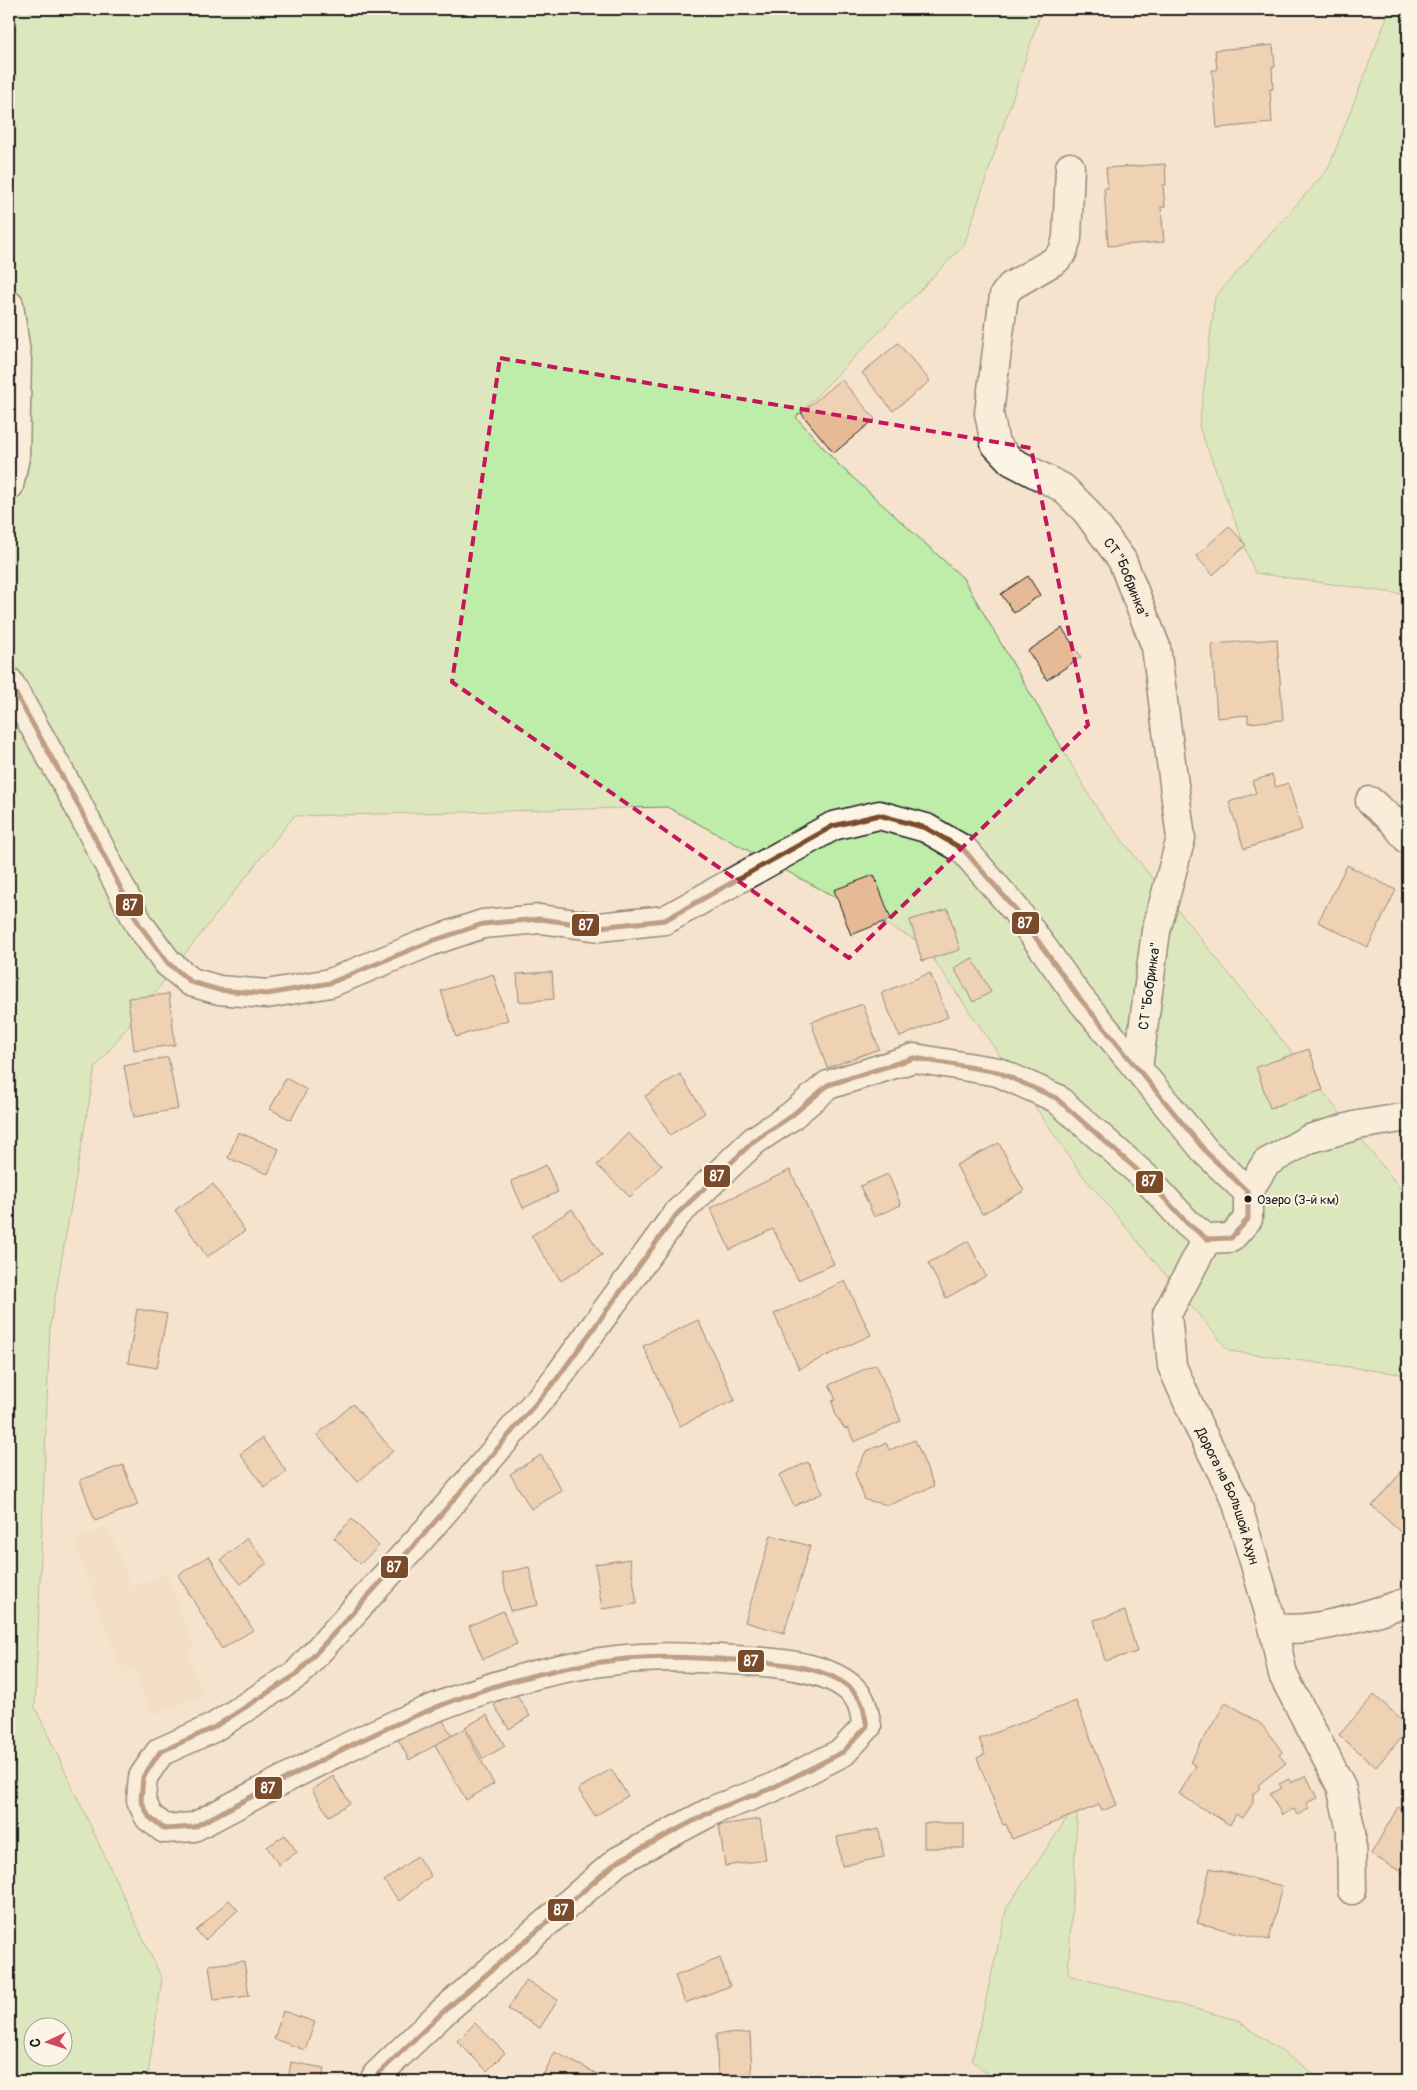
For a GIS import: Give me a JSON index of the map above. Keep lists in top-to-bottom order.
{
  "streets": {
    "street": ["СТ \"Бобринка\"", "Дорога на Большой Ахун"]
  },
  "places": ["Озеро (3-й км)"],
  "lines": ["transit line 87"],
  "north": "left"
}
